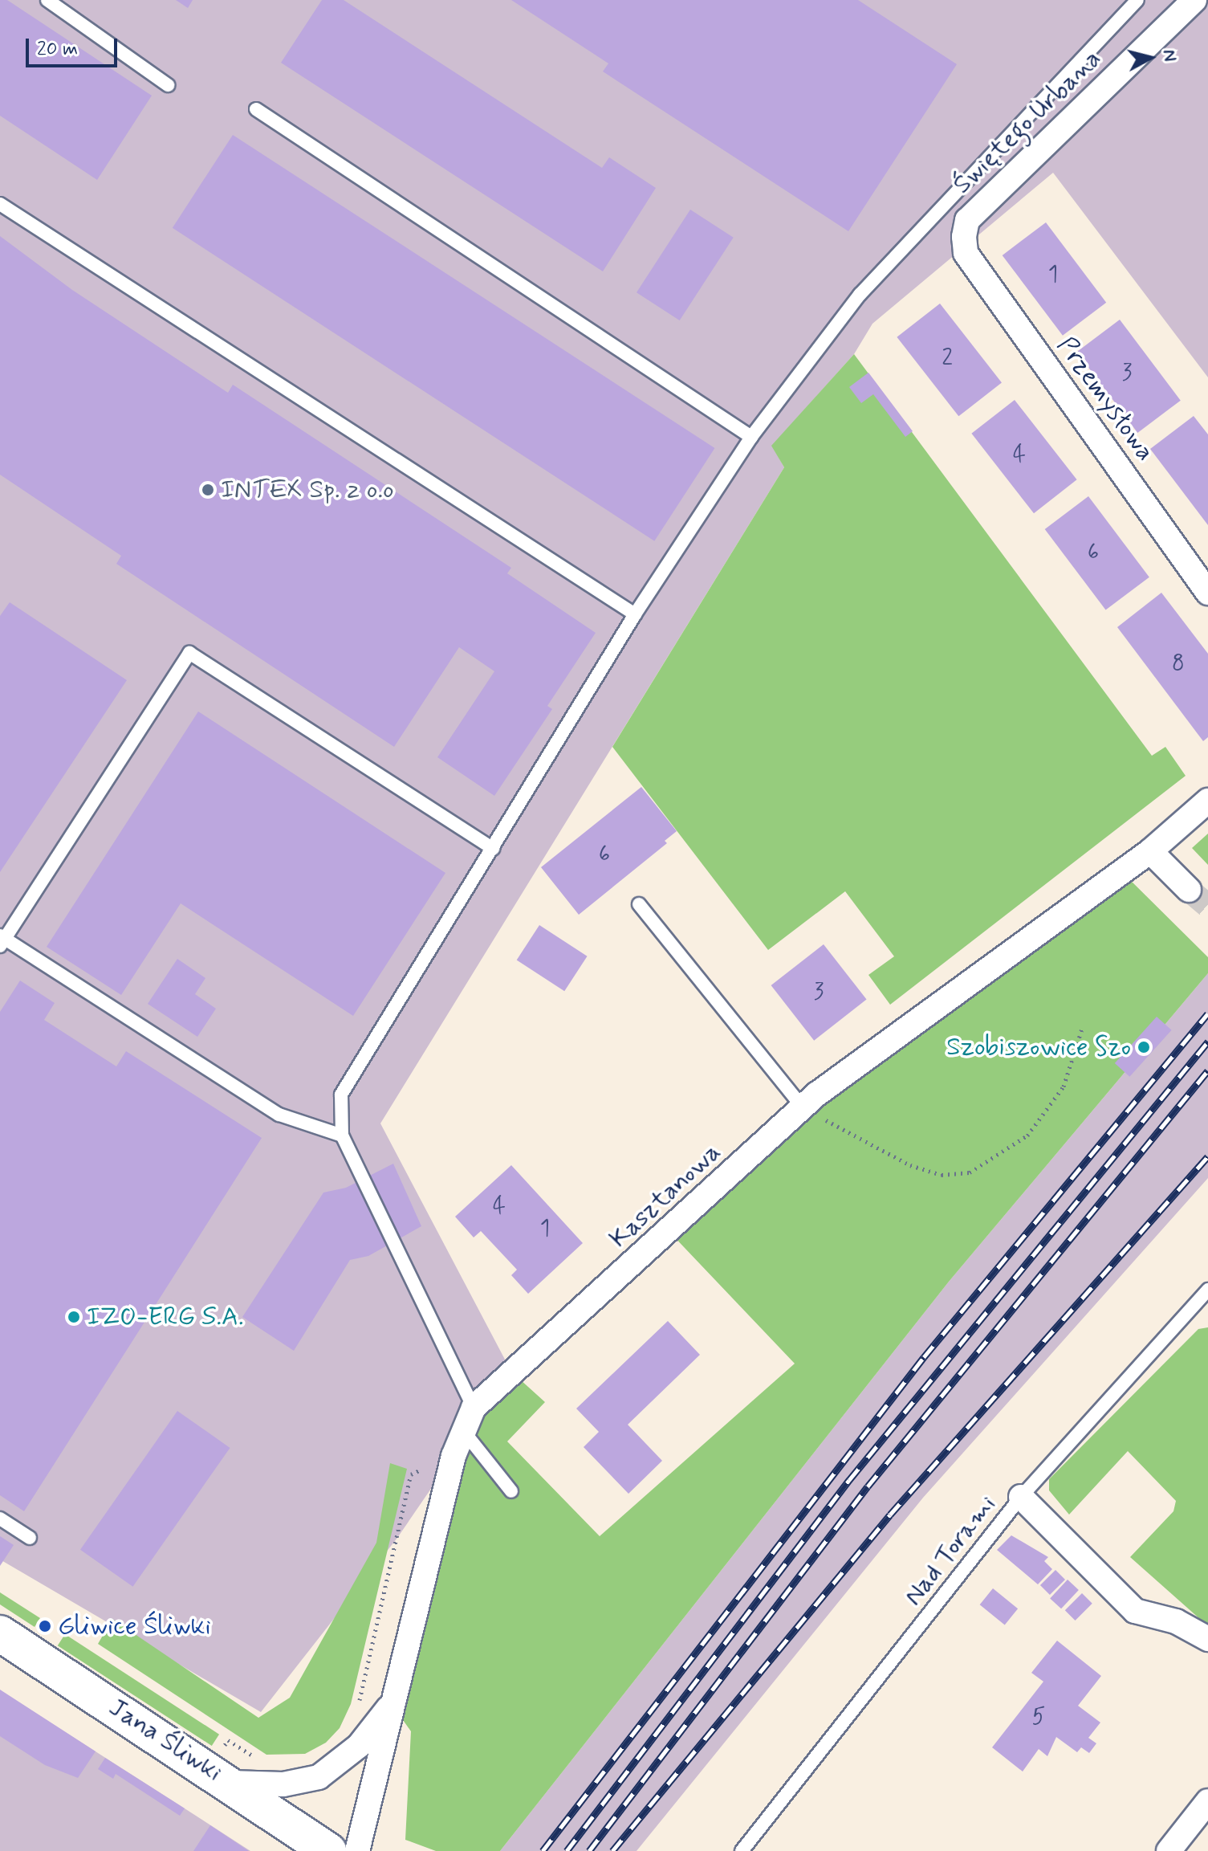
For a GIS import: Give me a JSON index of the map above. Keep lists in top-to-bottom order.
{
  "streets": {
    "street": [
      "Świętego Urbana",
      "Przemysłowa",
      "Kasztanowa",
      "Jana Śliwki"
    ],
    "lane": ["Nad Torami"]
  },
  "crossings": [
    ["Świętego Urbana", "Przemysłowa"],
    ["Kasztanowa", "Jana Śliwki"]
  ],
  "places": [
    "INTEX Sp. z o.o",
    "Szobiszowice Szo",
    "IZO-ERG S.A.",
    "Gliwice Śliwki"
  ],
  "house_numbers": [
    "1",
    "2",
    "3",
    "4",
    "6",
    "8",
    "6",
    "3",
    "4",
    "1",
    "5"
  ],
  "scale_bar": "20 m",
  "north": "right"
}
